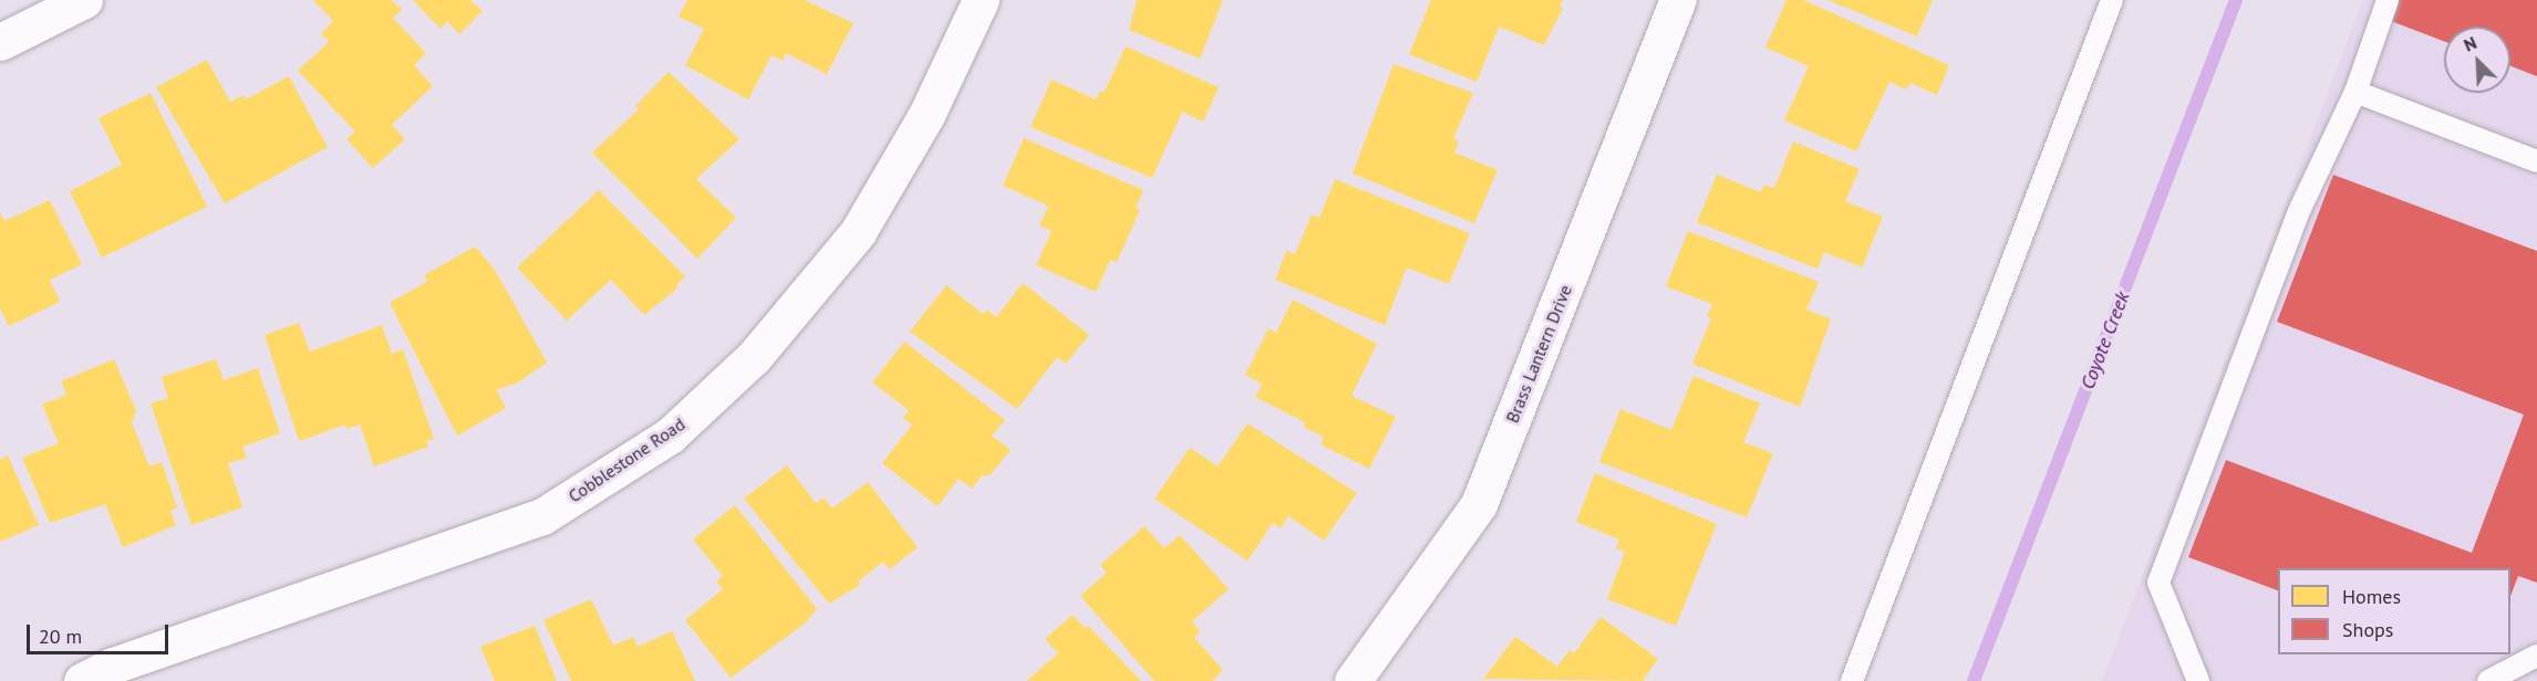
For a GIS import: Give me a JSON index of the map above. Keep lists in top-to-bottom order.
{
  "streets": {
    "street": ["Brass Lantern Drive", "Cobblestone Road"]
  },
  "water": ["Coyote Creek"],
  "legend": ["Homes", "Shops"],
  "scale_bar": "20 m",
  "north": "top left"
}
